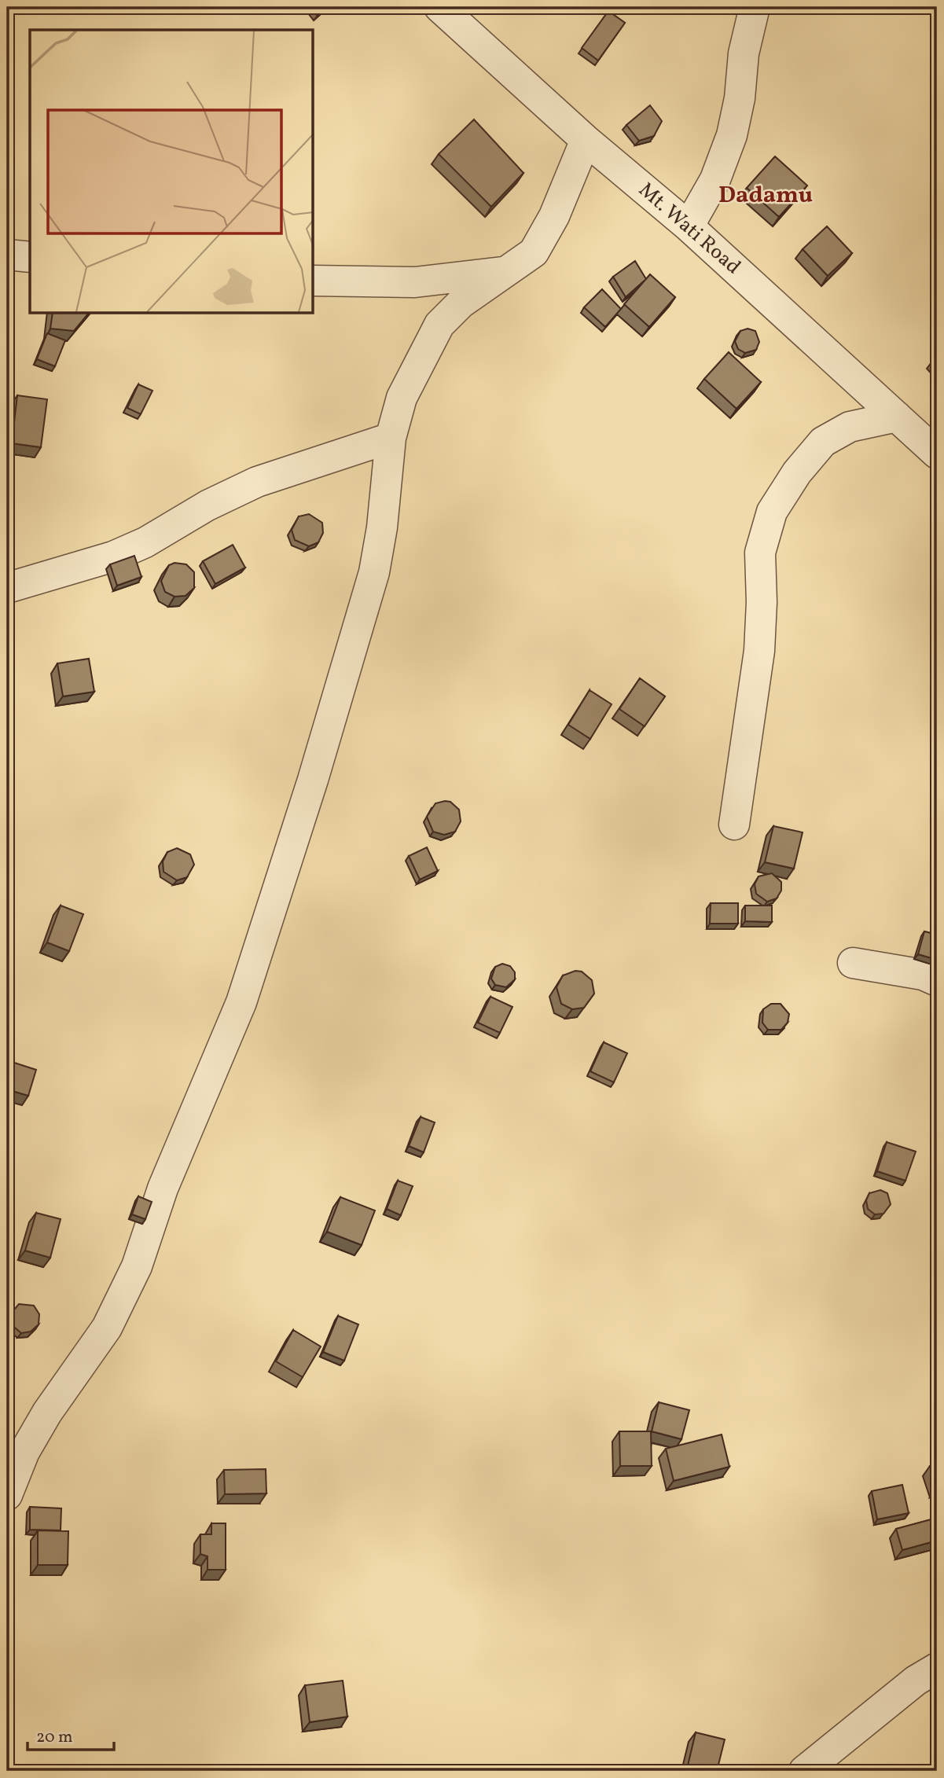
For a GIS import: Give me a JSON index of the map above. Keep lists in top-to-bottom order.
{
  "streets": {
    "street": ["Mt. Wati Road"]
  },
  "districts": ["Dadamu"],
  "scale_bar": "20 m"
}
